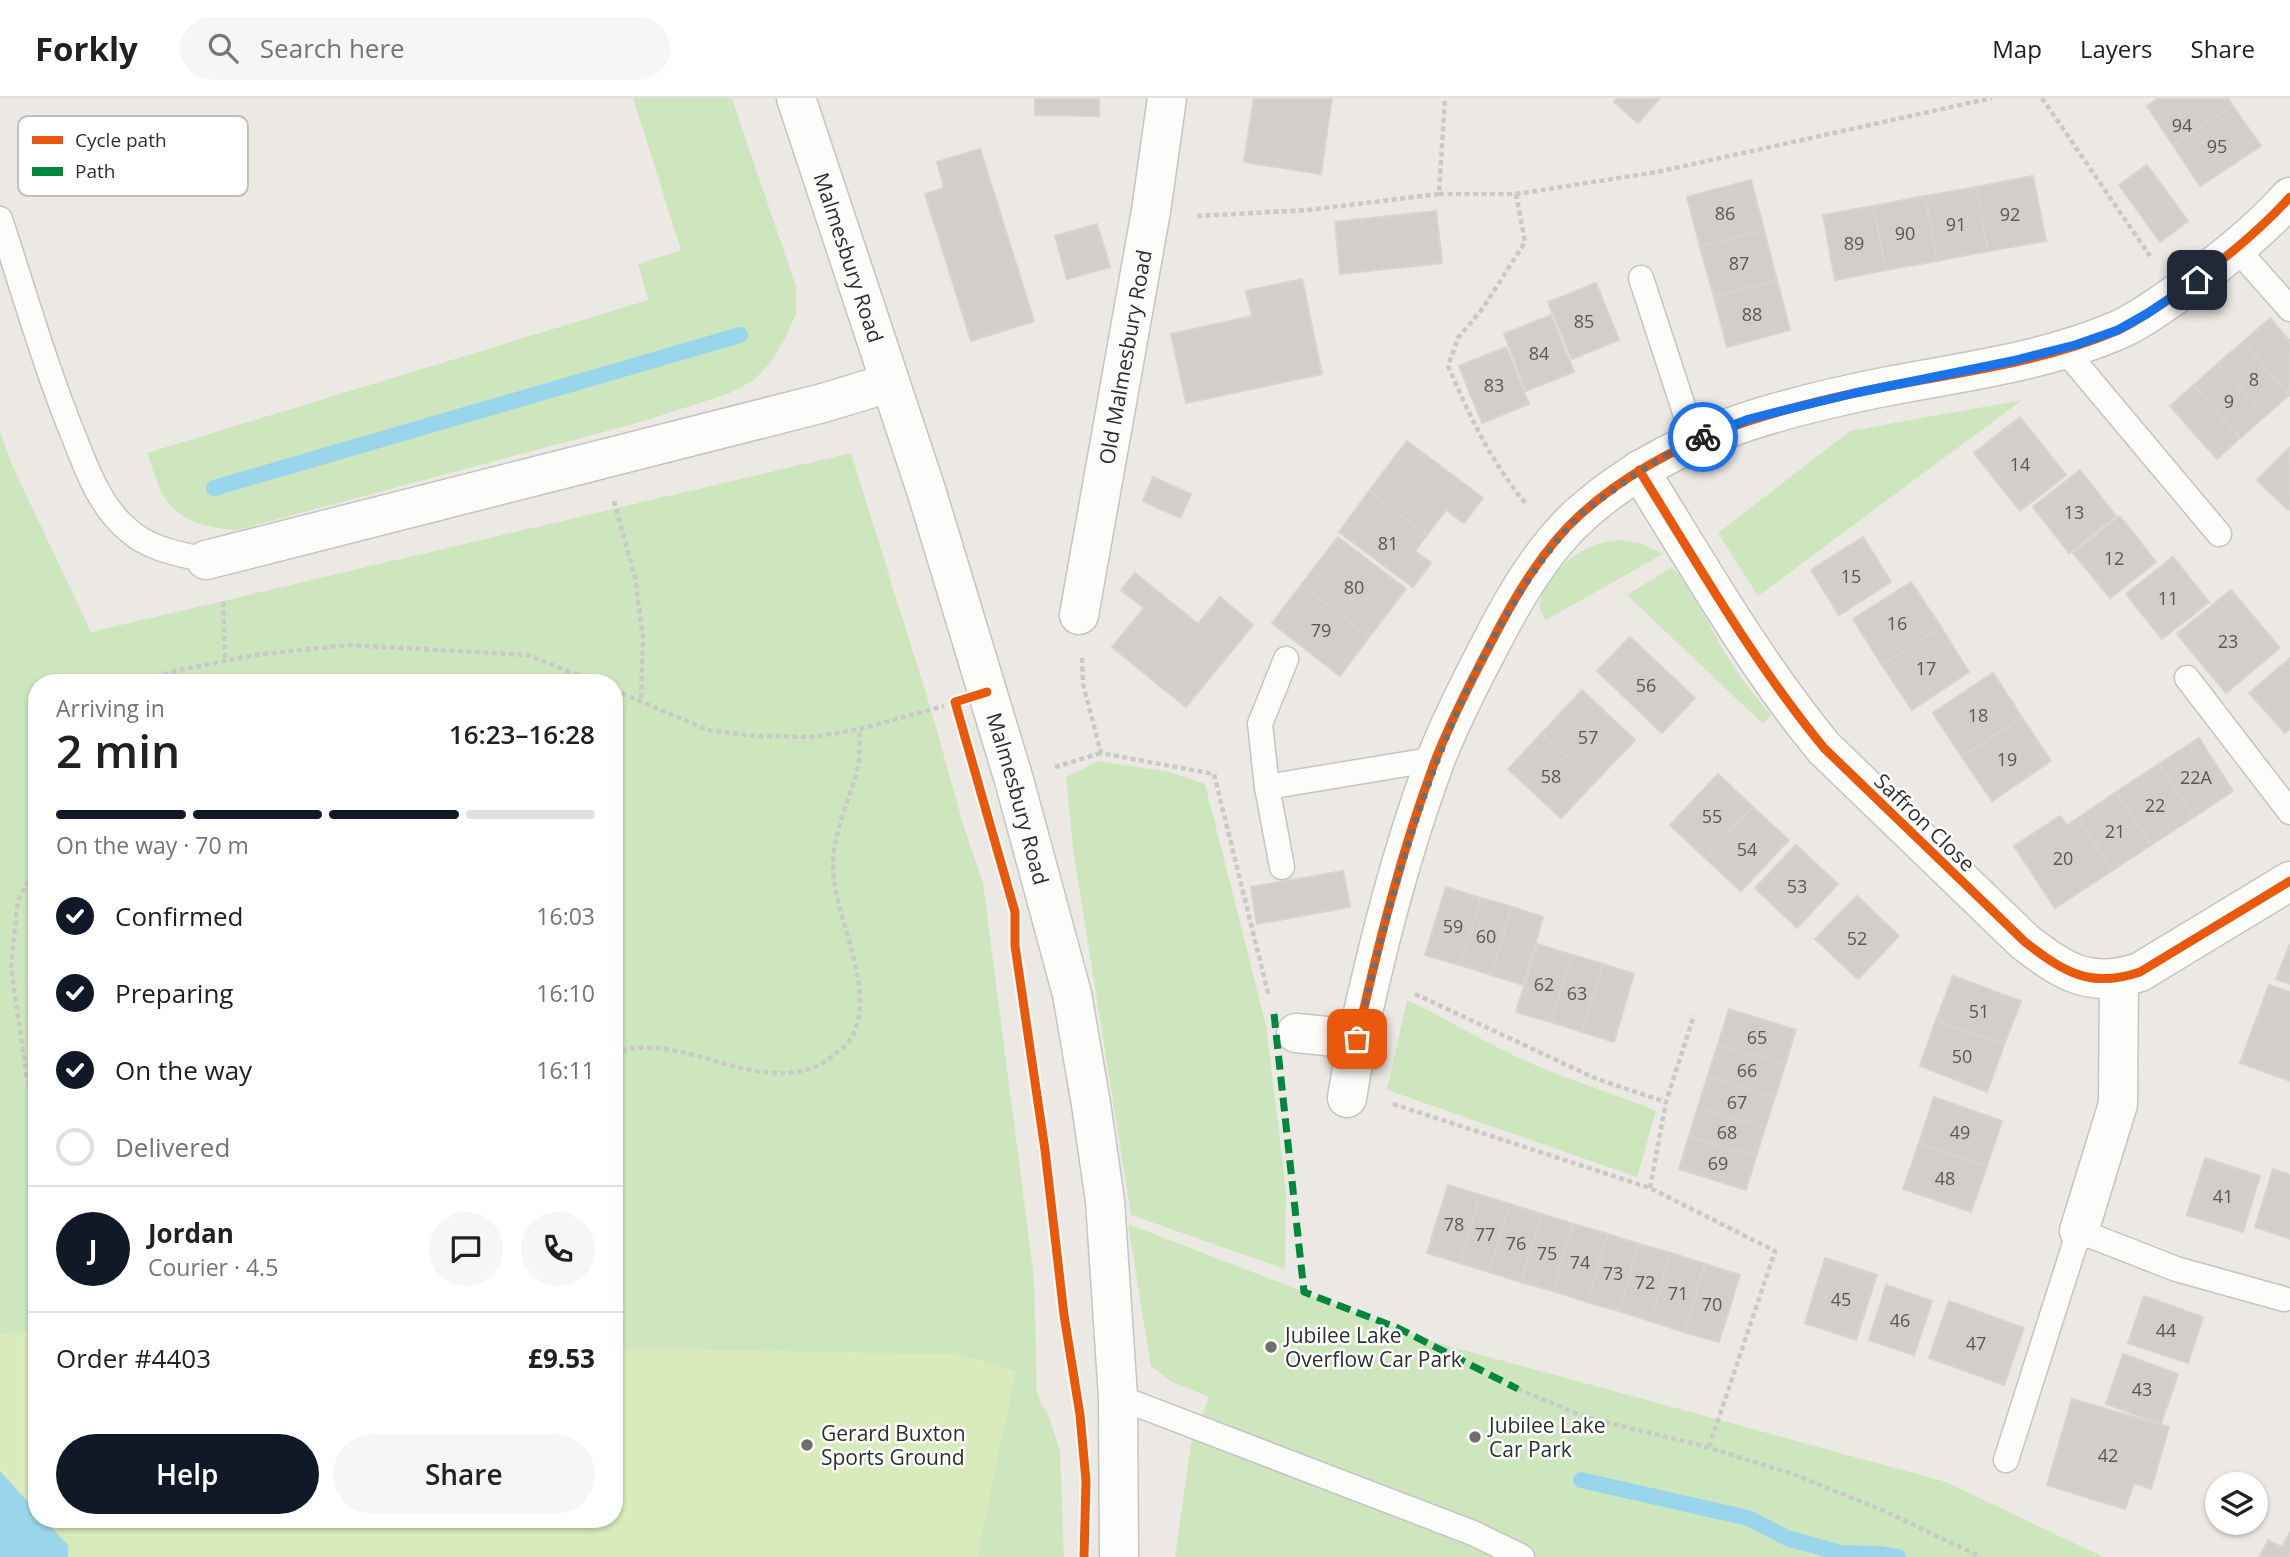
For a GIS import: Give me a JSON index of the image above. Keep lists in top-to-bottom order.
{
  "streets": {
    "street": ["Malmesbury Road", "Old Malmesbury Road", "Saffron Close"]
  },
  "places": ["Jubilee Lake Overflow Car Park", "Jubilee Lake Car Park", "Gerard Buxton Sports Ground"],
  "house_numbers": [
    "94",
    "95",
    "86",
    "92",
    "91",
    "90",
    "89",
    "87",
    "88",
    "85",
    "84",
    "8",
    "83",
    "9",
    "14",
    "13",
    "81",
    "12",
    "15",
    "80",
    "11",
    "16",
    "79",
    "23",
    "17",
    "56",
    "18",
    "57",
    "19",
    "58",
    "22A",
    "22",
    "55",
    "21",
    "54",
    "20",
    "53",
    "59",
    "60",
    "52",
    "62",
    "63",
    "51",
    "65",
    "50",
    "66",
    "67",
    "68",
    "49",
    "69",
    "48",
    "41",
    "78",
    "77",
    "76",
    "75",
    "74",
    "73",
    "72",
    "71",
    "45",
    "70",
    "46",
    "44",
    "47",
    "43",
    "42"
  ],
  "legend": ["Cycle path", "Path"],
  "page": {
    "header": "Forkly",
    "search": "Search here",
    "nav": ["Map", "Layers", "Share"],
    "heading": ["2 min", "Arriving in", "16:23–16:28"],
    "panel": [
      "Jordan",
      "Courier · 4.5",
      "Order #4403",
      "£9.53"
    ],
    "bar": "On the way · 70 m",
    "list": [
      ["Confirmed", "16:03"],
      ["Preparing", "16:10"],
      ["On the way", "16:11"],
      "Delivered"
    ],
    "round": "J",
    "buttons": ["Help", "Share"]
  }
}
